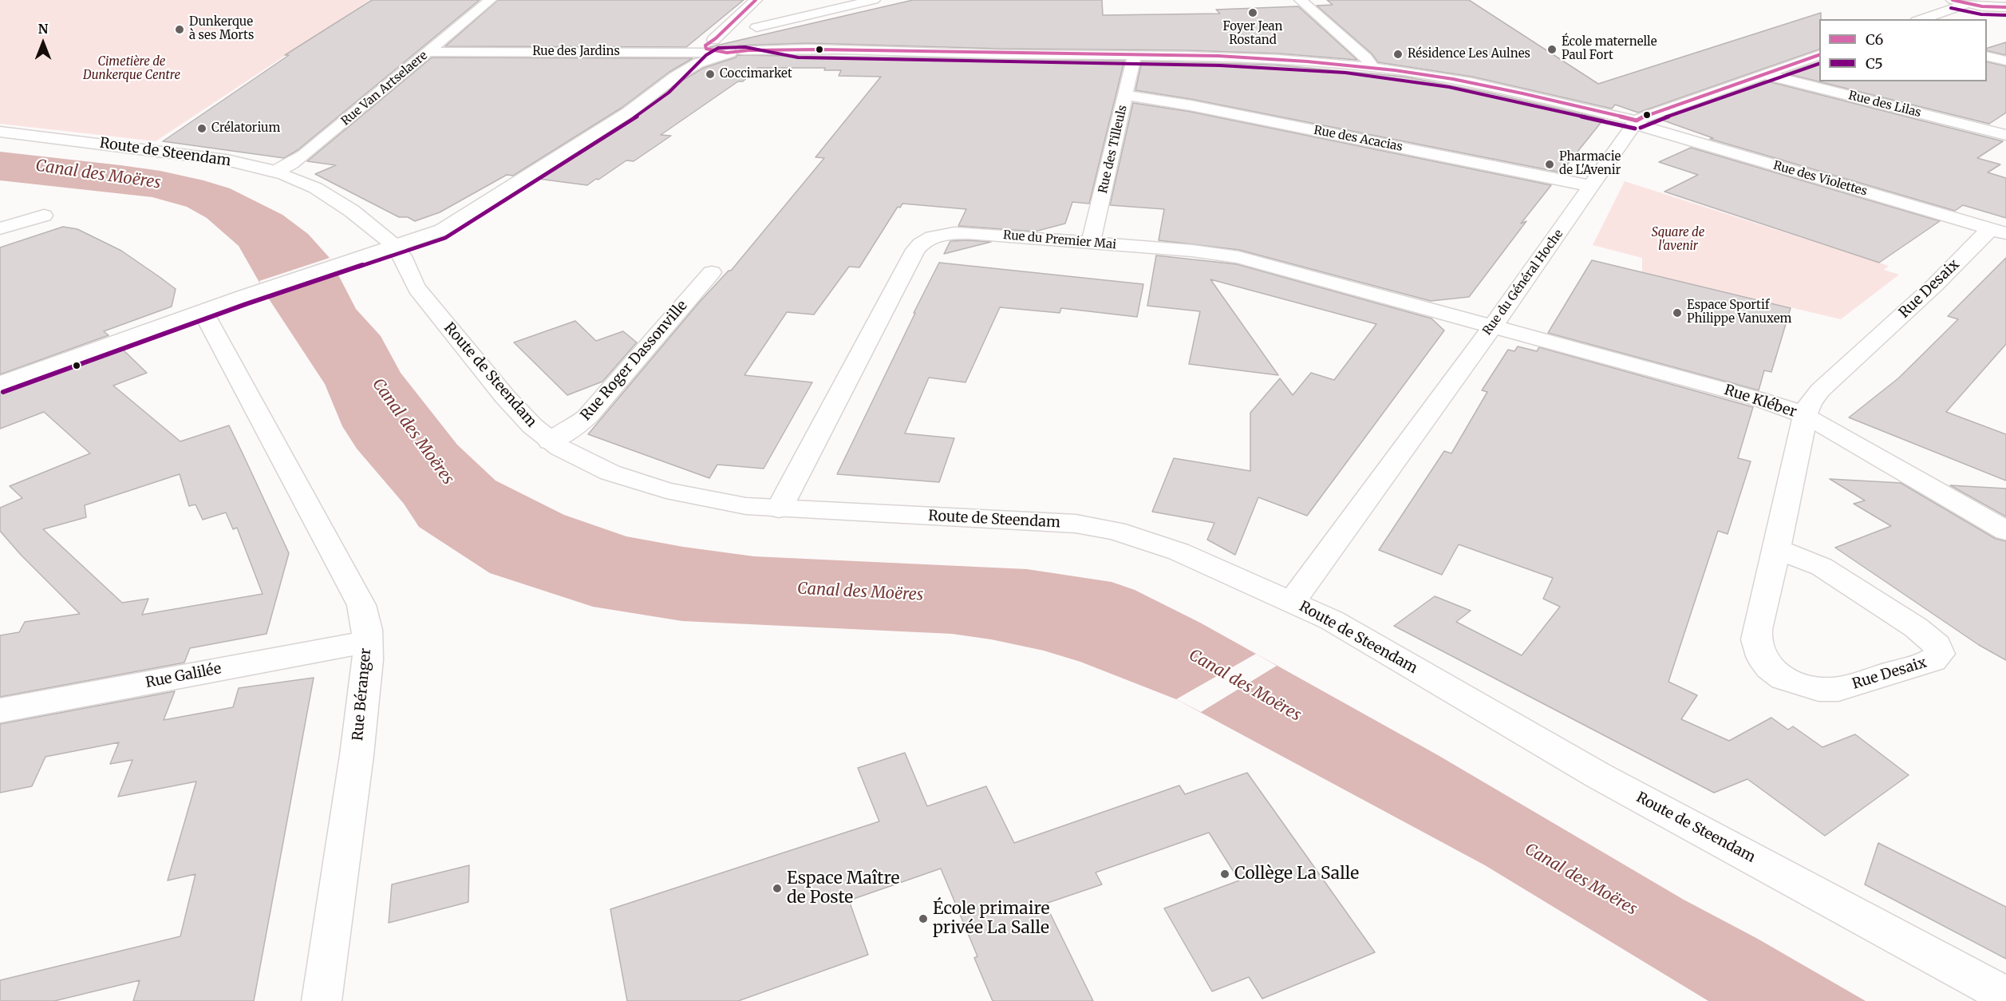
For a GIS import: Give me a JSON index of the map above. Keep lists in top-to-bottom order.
{
  "streets": {
    "street": [
      "Rue des Jardins",
      "Rue Van Artselaere",
      "Rue des Lilas",
      "Rue des Acacias",
      "Rue des Tilleuls",
      "Route de Steendam",
      "Rue des Violettes",
      "Rue du Premier Mai",
      "Rue du Général Hoche",
      "Rue Desaix",
      "Rue Roger Dassonville",
      "Rue Kléber",
      "Rue Galilée",
      "Rue Béranger"
    ]
  },
  "crossings": [
    ["Rue des Jardins", "Rue Van Artselaere"],
    ["Rue des Jardins", "Rue des Violettes"],
    ["Rue Van Artselaere", "Route de Steendam"],
    ["Rue des Acacias", "Rue des Tilleuls"],
    ["Rue des Acacias", "Rue du Général Hoche"],
    ["Rue des Tilleuls", "Rue des Violettes"],
    ["Rue des Tilleuls", "Rue du Premier Mai"],
    ["Route de Steendam", "Rue du Premier Mai"],
    ["Route de Steendam", "Rue du Général Hoche"],
    ["Route de Steendam", "Rue Roger Dassonville"],
    ["Rue des Violettes", "Rue du Général Hoche"],
    ["Rue des Violettes", "Rue Desaix"],
    ["Rue du Premier Mai", "Rue du Général Hoche"],
    ["Rue du Premier Mai", "Rue Kléber"],
    ["Rue du Général Hoche", "Rue Kléber"],
    ["Rue Desaix", "Rue Kléber"],
    ["Rue Galilée", "Rue Béranger"]
  ],
  "water": ["Canal des Moëres"],
  "parks": ["Cimetière de Dunkerque Centre", "Square de l'avenir"],
  "places": [
    "Foyer Jean Rostand",
    "Dunkerque à ses Morts",
    "École maternelle Paul Fort",
    "Résidence Les Aulnes",
    "Coccimarket",
    "Crélatorium",
    "Pharmacie de L'Avenir",
    "Espace Sportif Philippe Vanuxem",
    "Collège La Salle",
    "Espace Maître de Poste",
    "École primaire privée La Salle"
  ],
  "lines": ["transit line C6", "transit line C5"],
  "legend": ["C6", "C5"],
  "north": "top"
}
